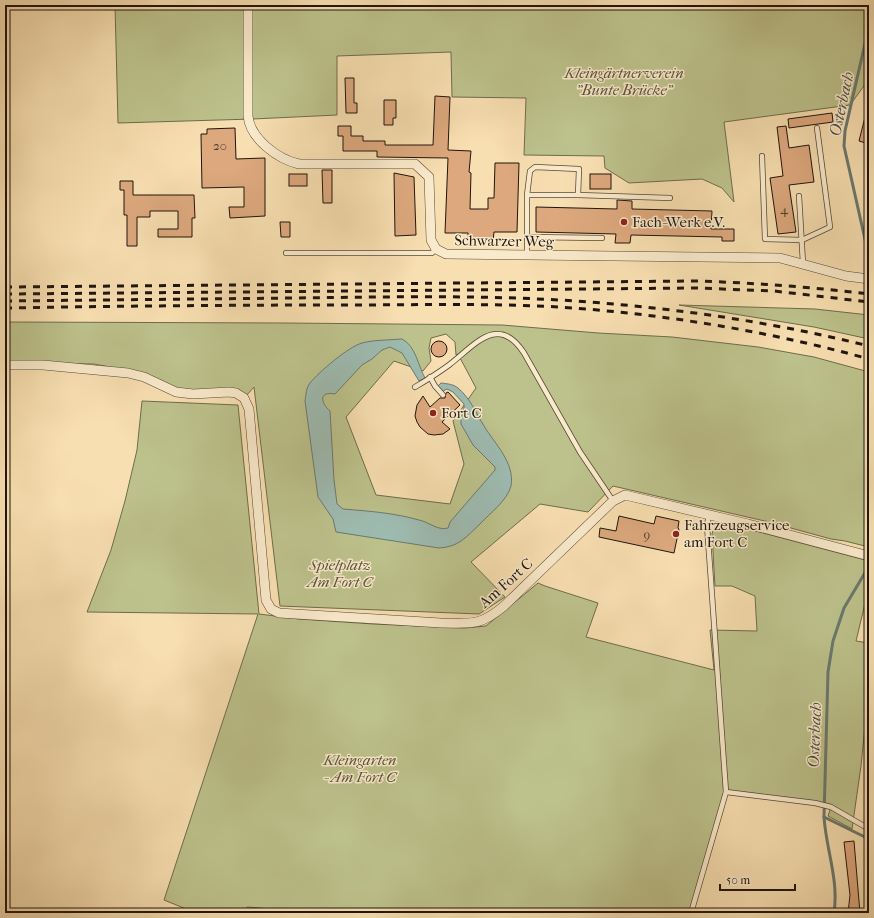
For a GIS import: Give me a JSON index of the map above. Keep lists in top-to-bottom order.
{
  "streets": {
    "street": ["Schwarzer Weg", "Am Fort C"]
  },
  "water": ["Osterbach"],
  "parks": ["Kleingärtnerverein \"Bunte Brücke\"", "Spielplatz Am Fort C", "Kleingarten - Am Fort C"],
  "places": ["Fach-Werk e.V.", "Fort C", "Fahrzeugservice am Fort C"],
  "house_numbers": ["20", "4", "9"],
  "scale_bar": "50 m"
}
